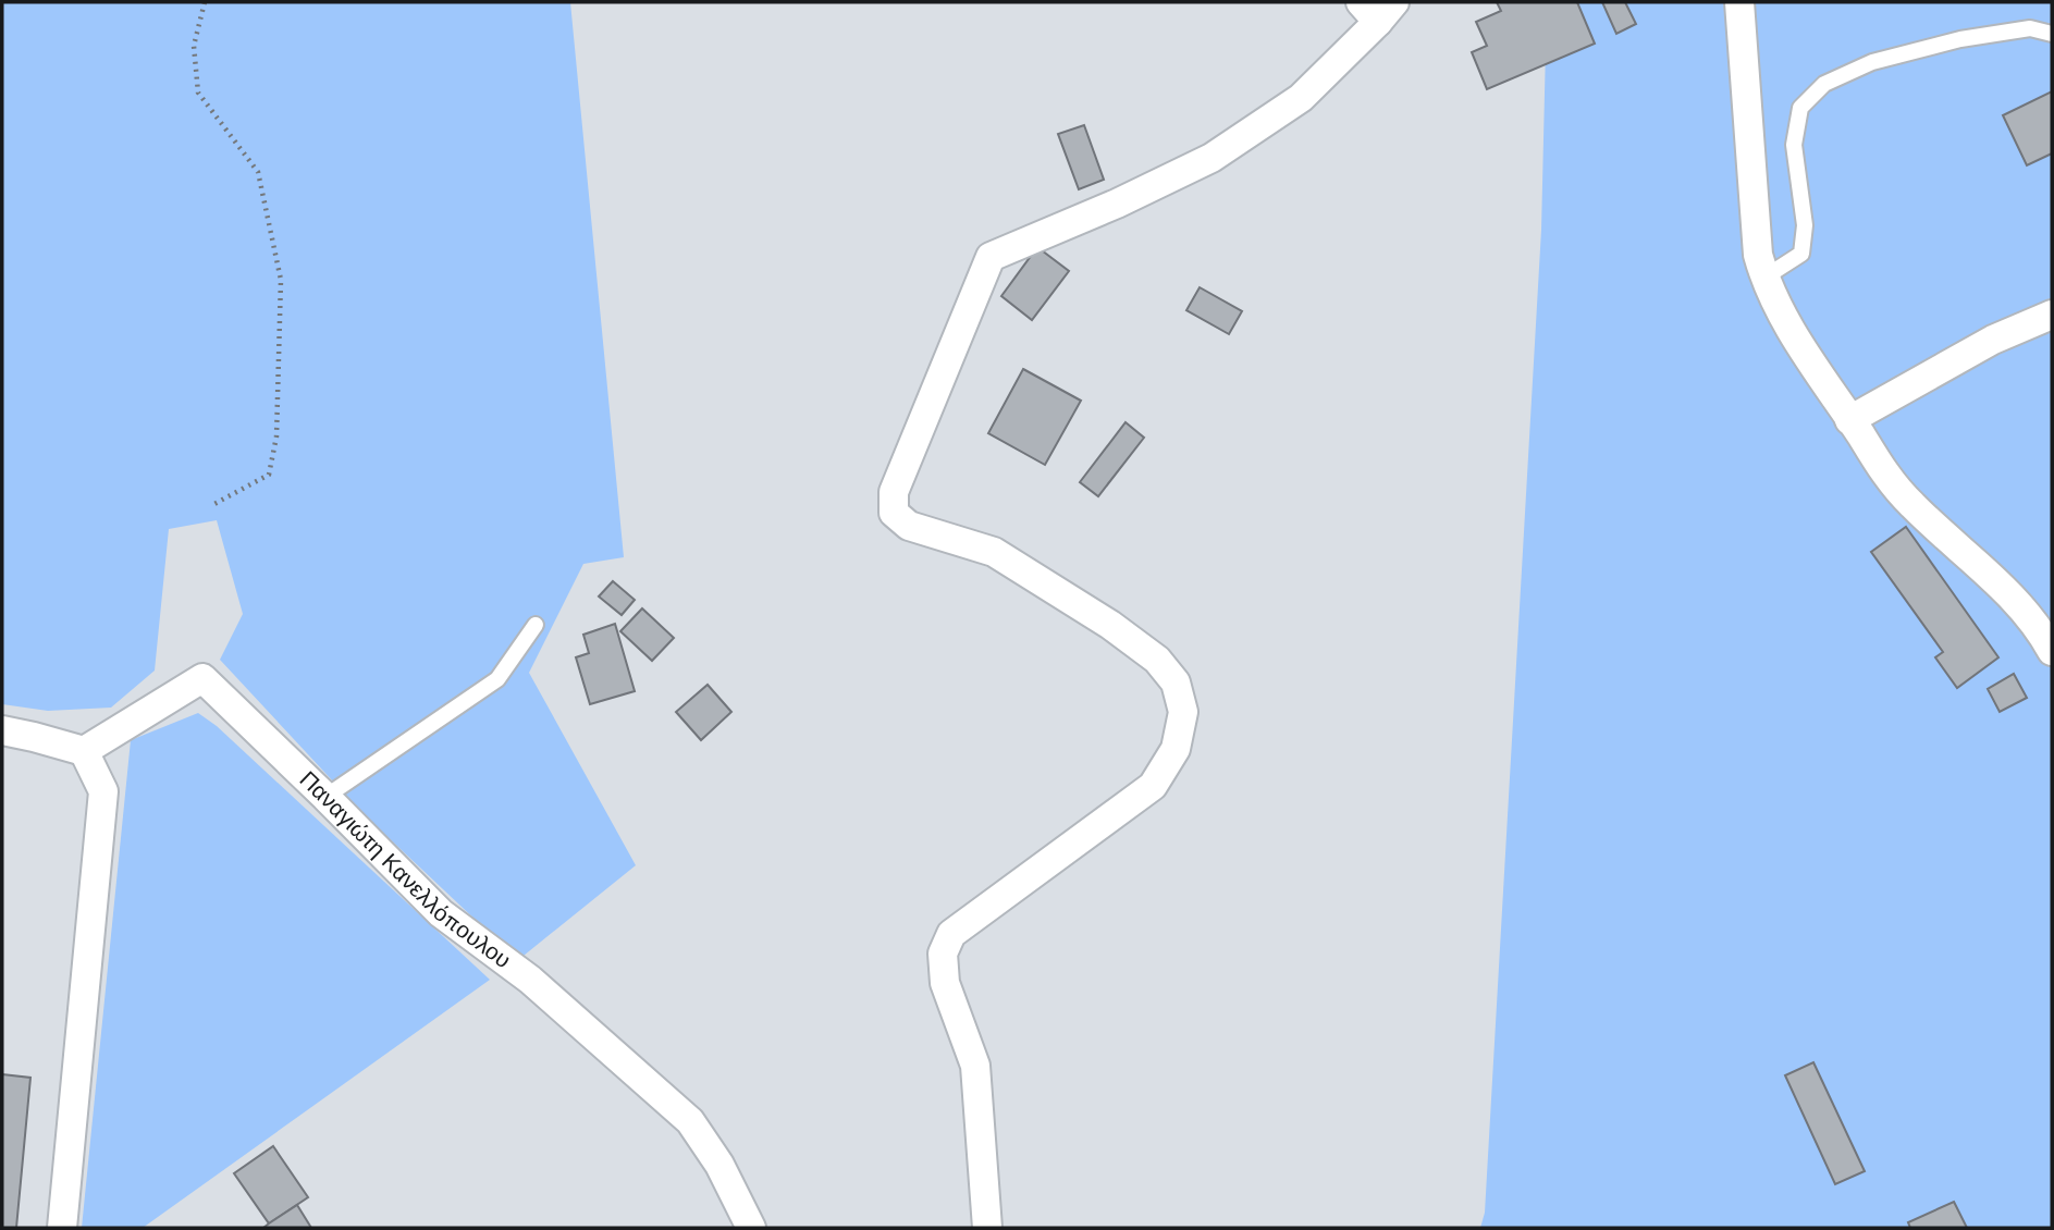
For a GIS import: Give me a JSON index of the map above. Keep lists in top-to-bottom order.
{
  "streets": {
    "street": ["Παναγιώτη Κανελλόπουλου"]
  }
}
